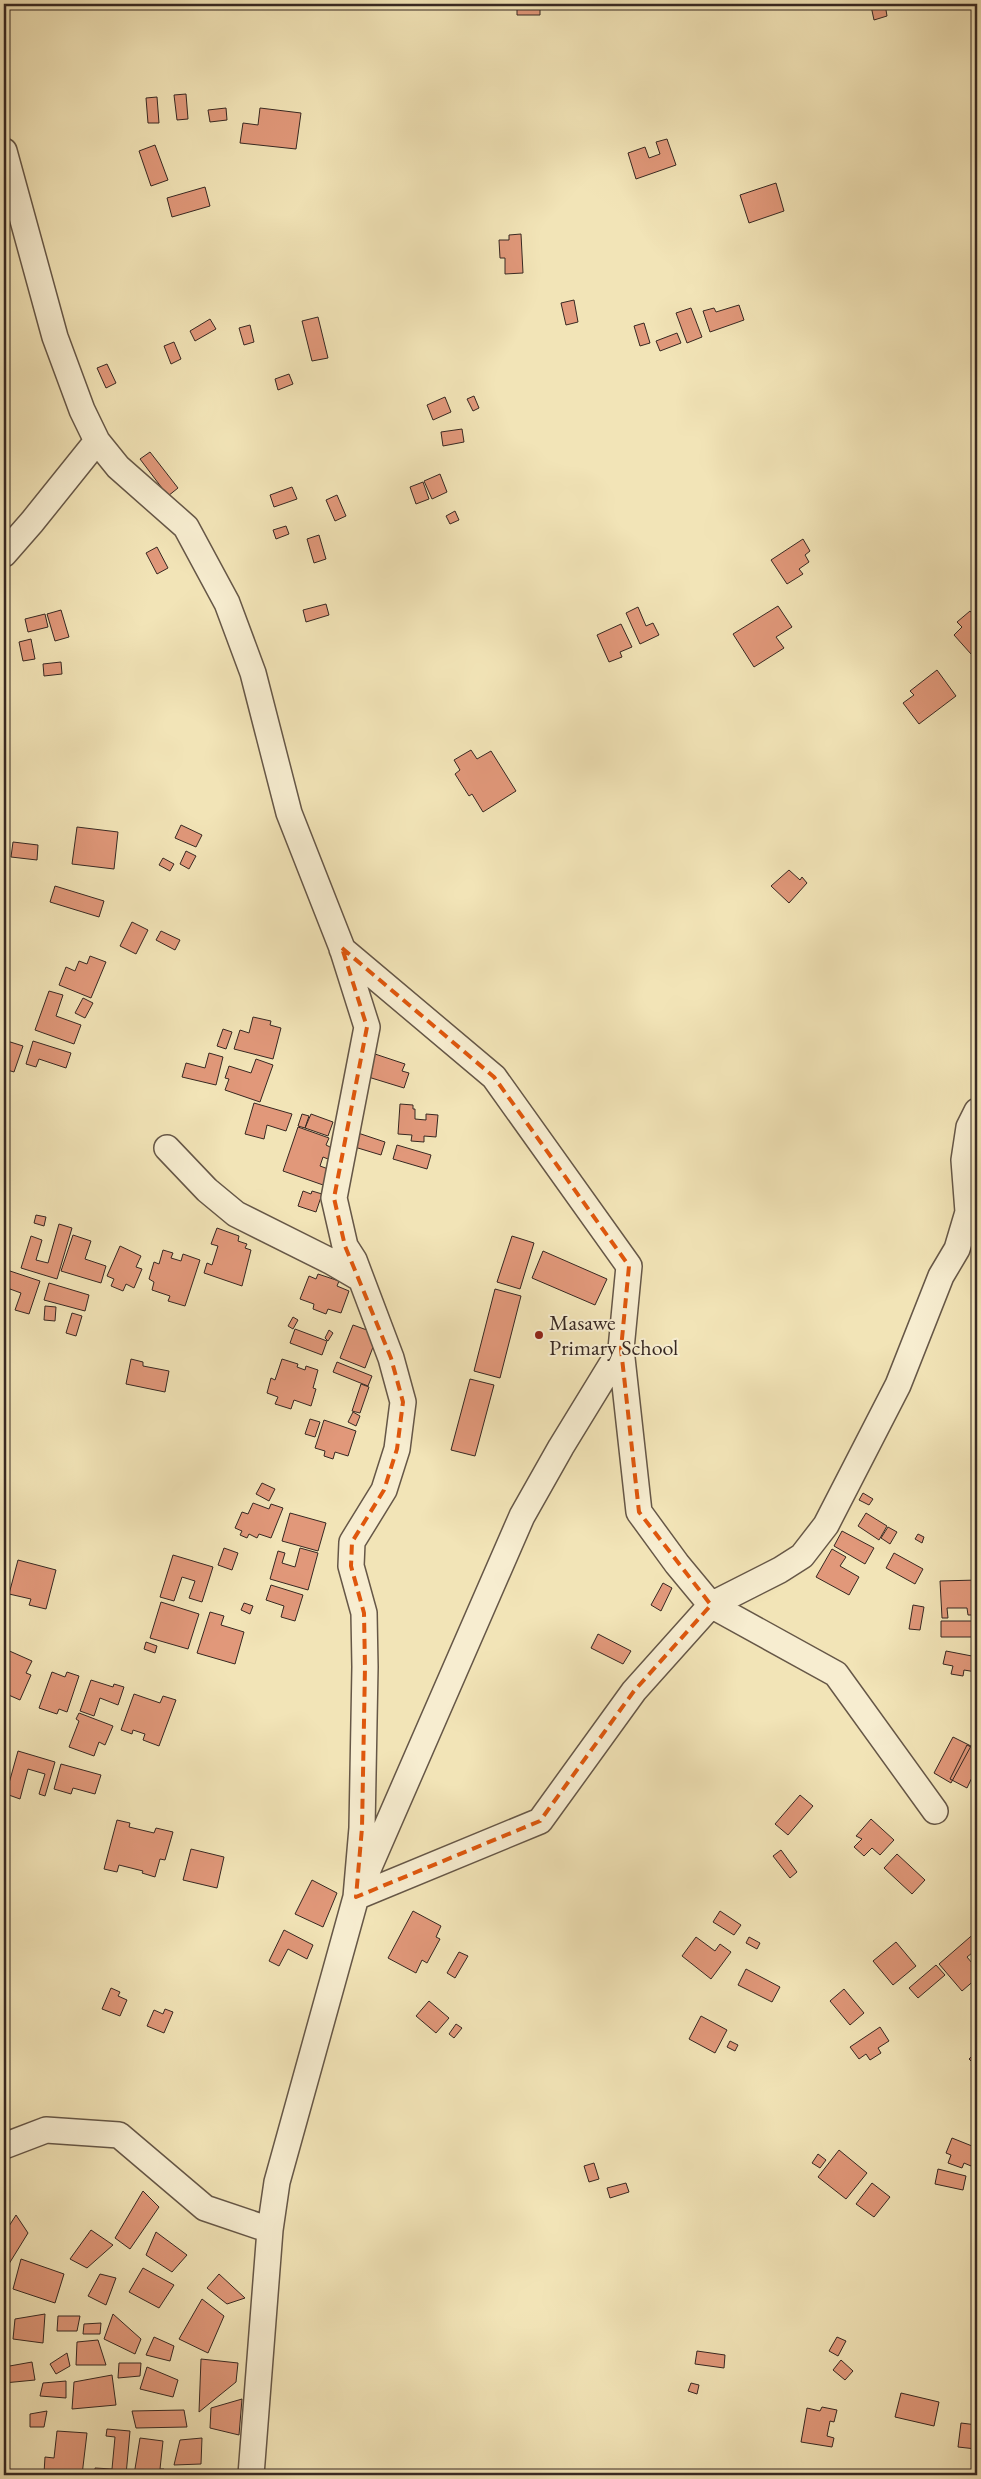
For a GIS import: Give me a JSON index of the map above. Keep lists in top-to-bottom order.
{
  "places": ["Masawe Primary School"]
}
